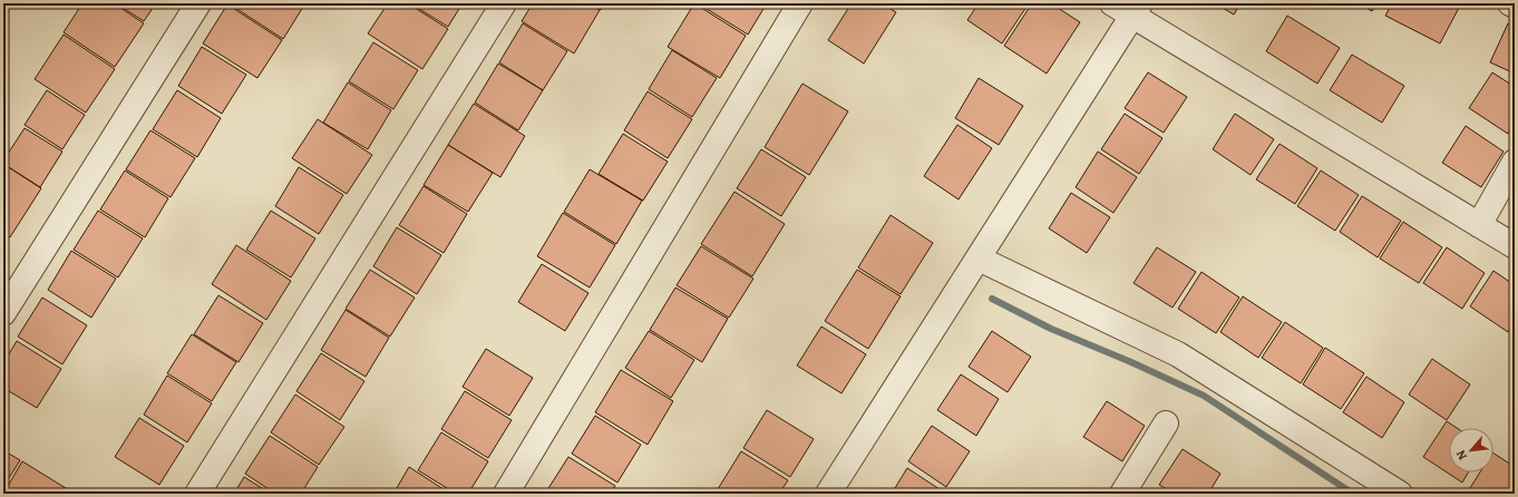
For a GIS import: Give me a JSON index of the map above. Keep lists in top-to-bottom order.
{
  "north": "bottom left"
}
